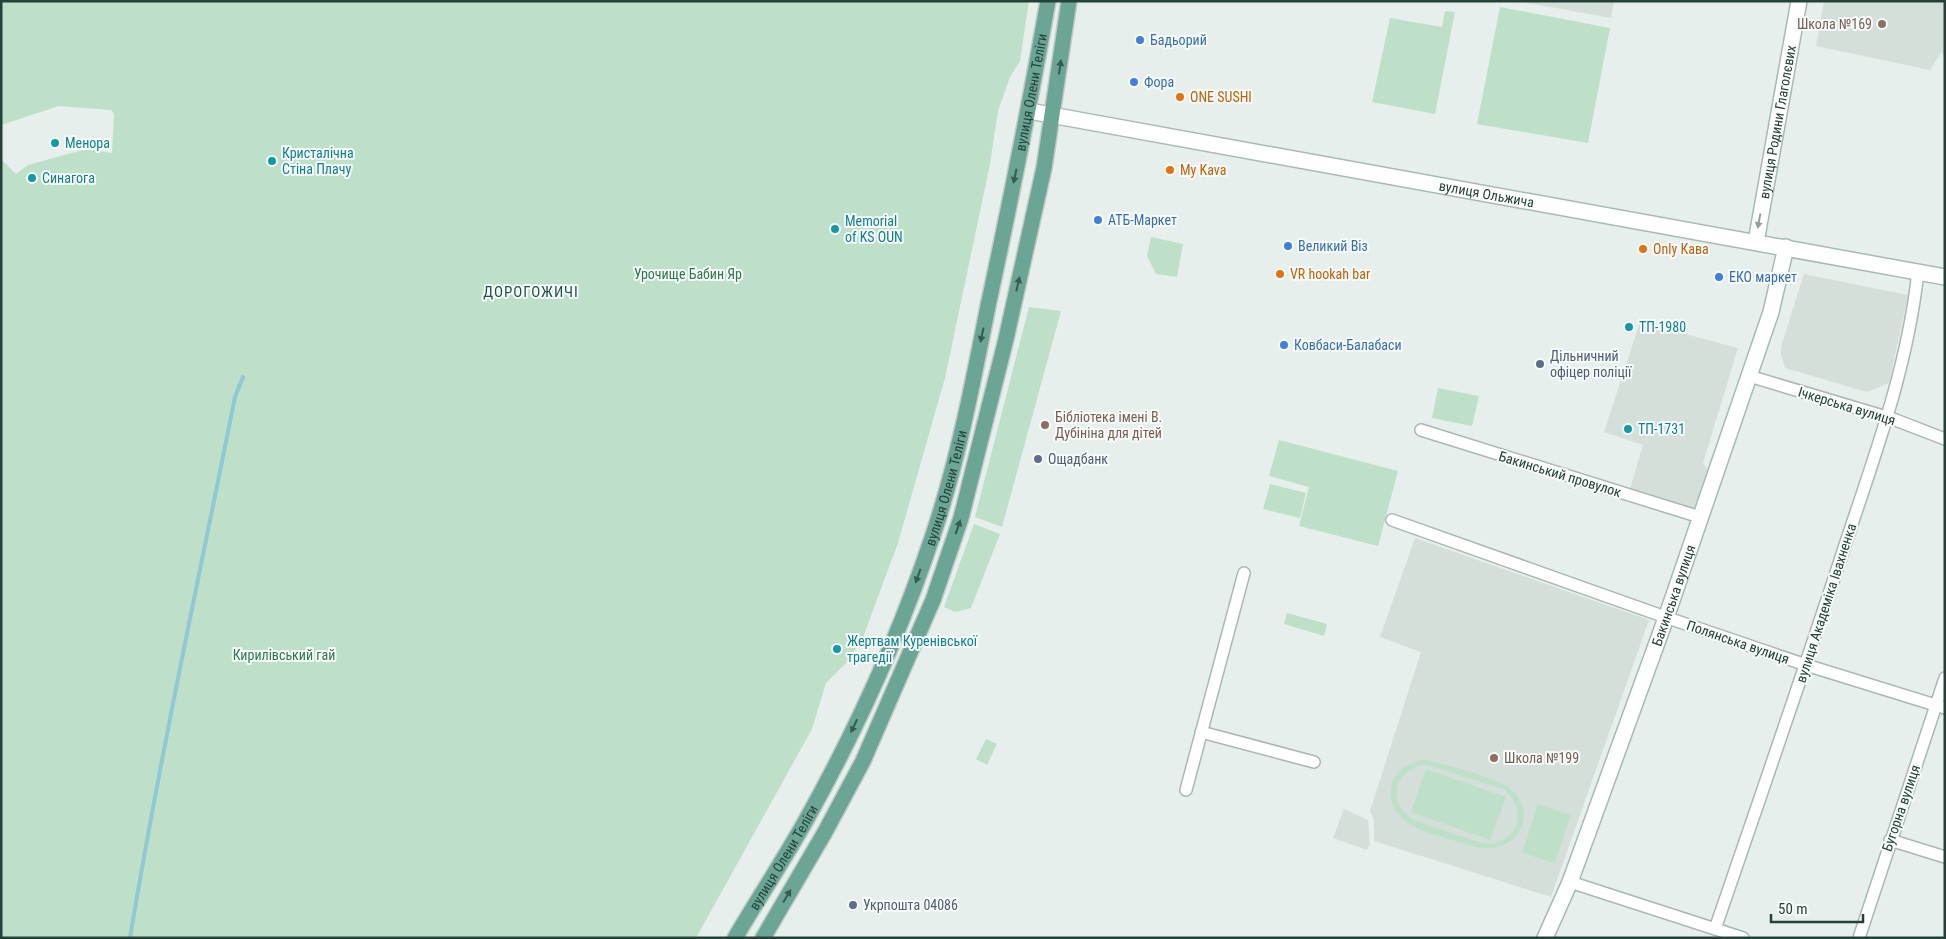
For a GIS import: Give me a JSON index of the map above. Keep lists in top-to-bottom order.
{
  "streets": {
    "main road": ["вулиця Олени Теліги"],
    "street": [
      "вулиця Родини Глаголєвих",
      "вулиця Ольжича",
      "Ічкерська вулиця",
      "Бакинський провулок",
      "Бакинська вулиця",
      "вулиця Академіка Івахненка",
      "Полянська вулиця",
      "Бугорна вулиця"
    ]
  },
  "crossings": [
    ["вулиця Олени Теліги", "вулиця Ольжича"],
    ["вулиця Родини Глаголєвих", "вулиця Ольжича"],
    ["вулиця Ольжича", "Бакинська вулиця"],
    ["вулиця Ольжича", "вулиця Академіка Івахненка"],
    ["Ічкерська вулиця", "Бакинська вулиця"],
    ["Ічкерська вулиця", "вулиця Академіка Івахненка"],
    ["Бакинський провулок", "Бакинська вулиця"],
    ["Бакинська вулиця", "Полянська вулиця"],
    ["вулиця Академіка Івахненка", "Полянська вулиця"],
    ["Полянська вулиця", "Бугорна вулиця"]
  ],
  "one_way": ["вулиця Родини Глаголєвих"],
  "districts": ["ДОРОГОЖИЧІ"],
  "parks": ["Урочище Бабин Яр", "Кирилівський гай"],
  "places": [
    "Школа №169",
    "Бадьорий",
    "Фора",
    "ONE SUSHI",
    "Менора",
    "Кристалічна Стіна Плачу",
    "My Kava",
    "Синагога",
    "АТБ-Маркет",
    "Memorial of KS OUN",
    "Великий Віз",
    "Only Кава",
    "VR hookah bar",
    "ЕКО маркет",
    "ТП-1980",
    "Ковбаси-Балабаси",
    "Дільничний офіцер поліції",
    "Бібліотека імені В. Дубініна для дітей",
    "ТП-1731",
    "Ощадбанк",
    "Жертвам Куренівської трагедії",
    "Школа №199",
    "Укрпошта 04086"
  ],
  "scale_bar": "50 m"
}
